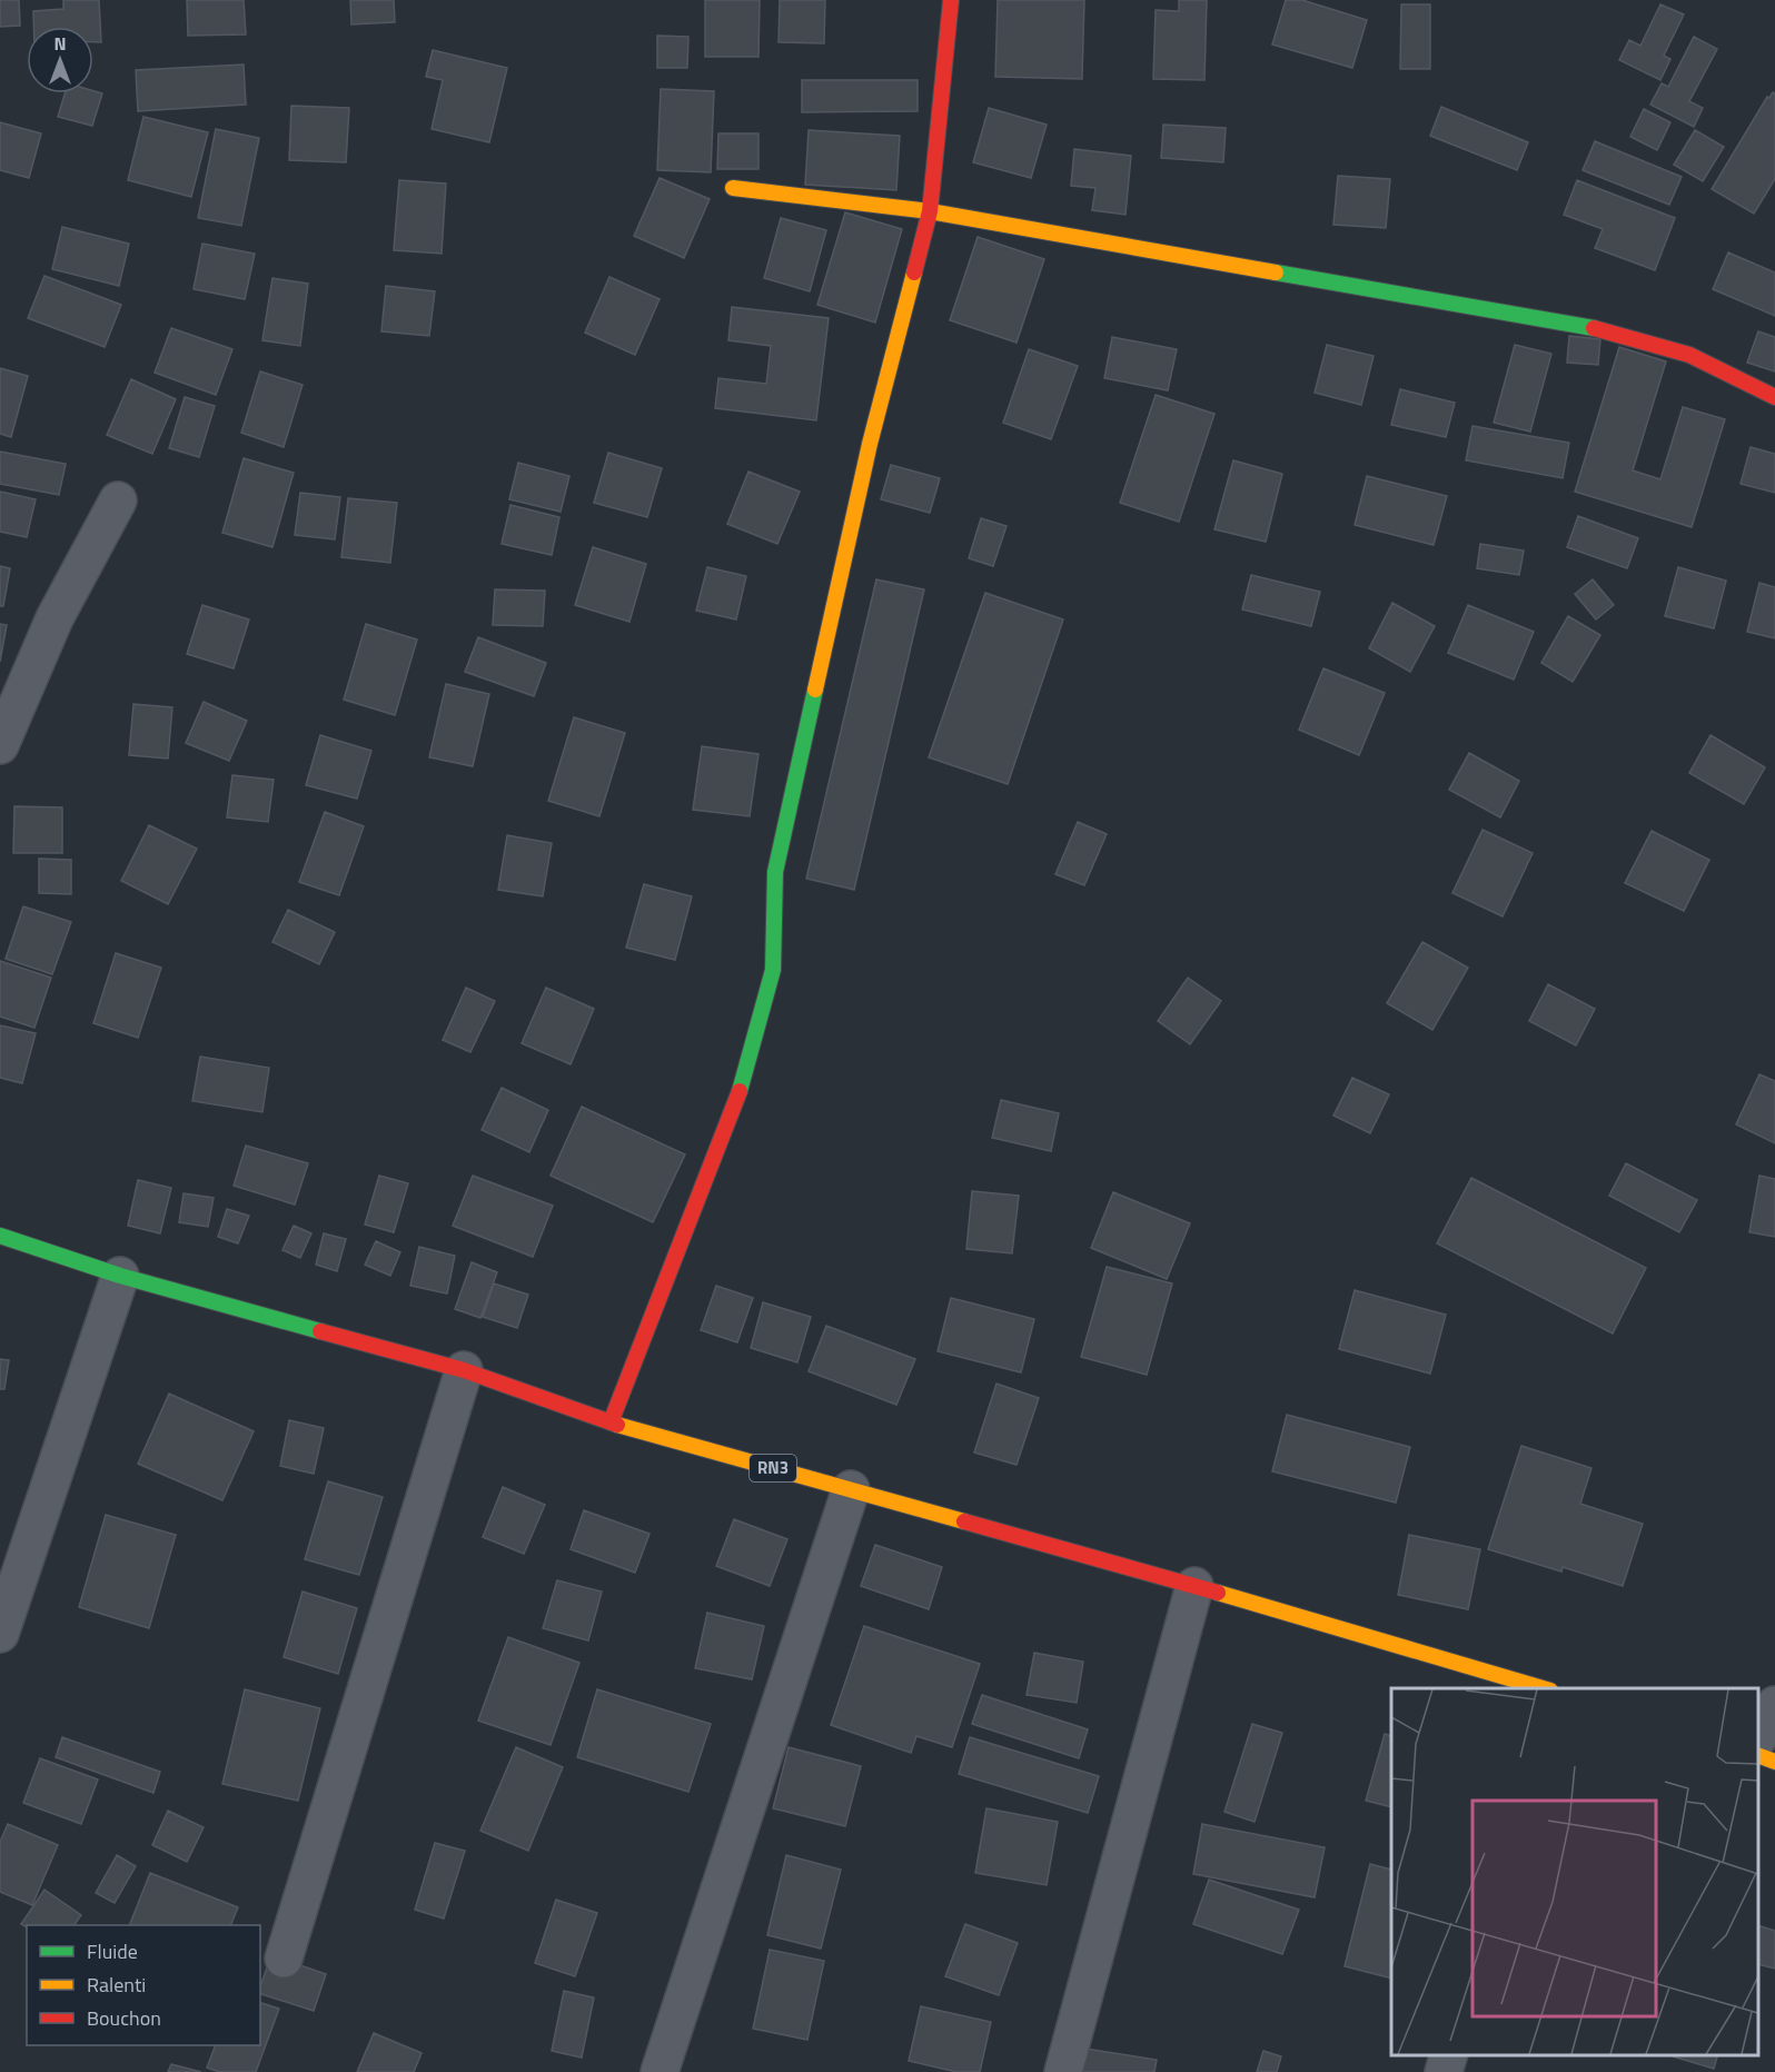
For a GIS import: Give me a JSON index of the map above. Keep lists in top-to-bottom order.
{
  "streets": {
    "main road": ["RN3"]
  },
  "legend": ["Fluide", "Ralenti", "Bouchon"],
  "north": "top"
}
